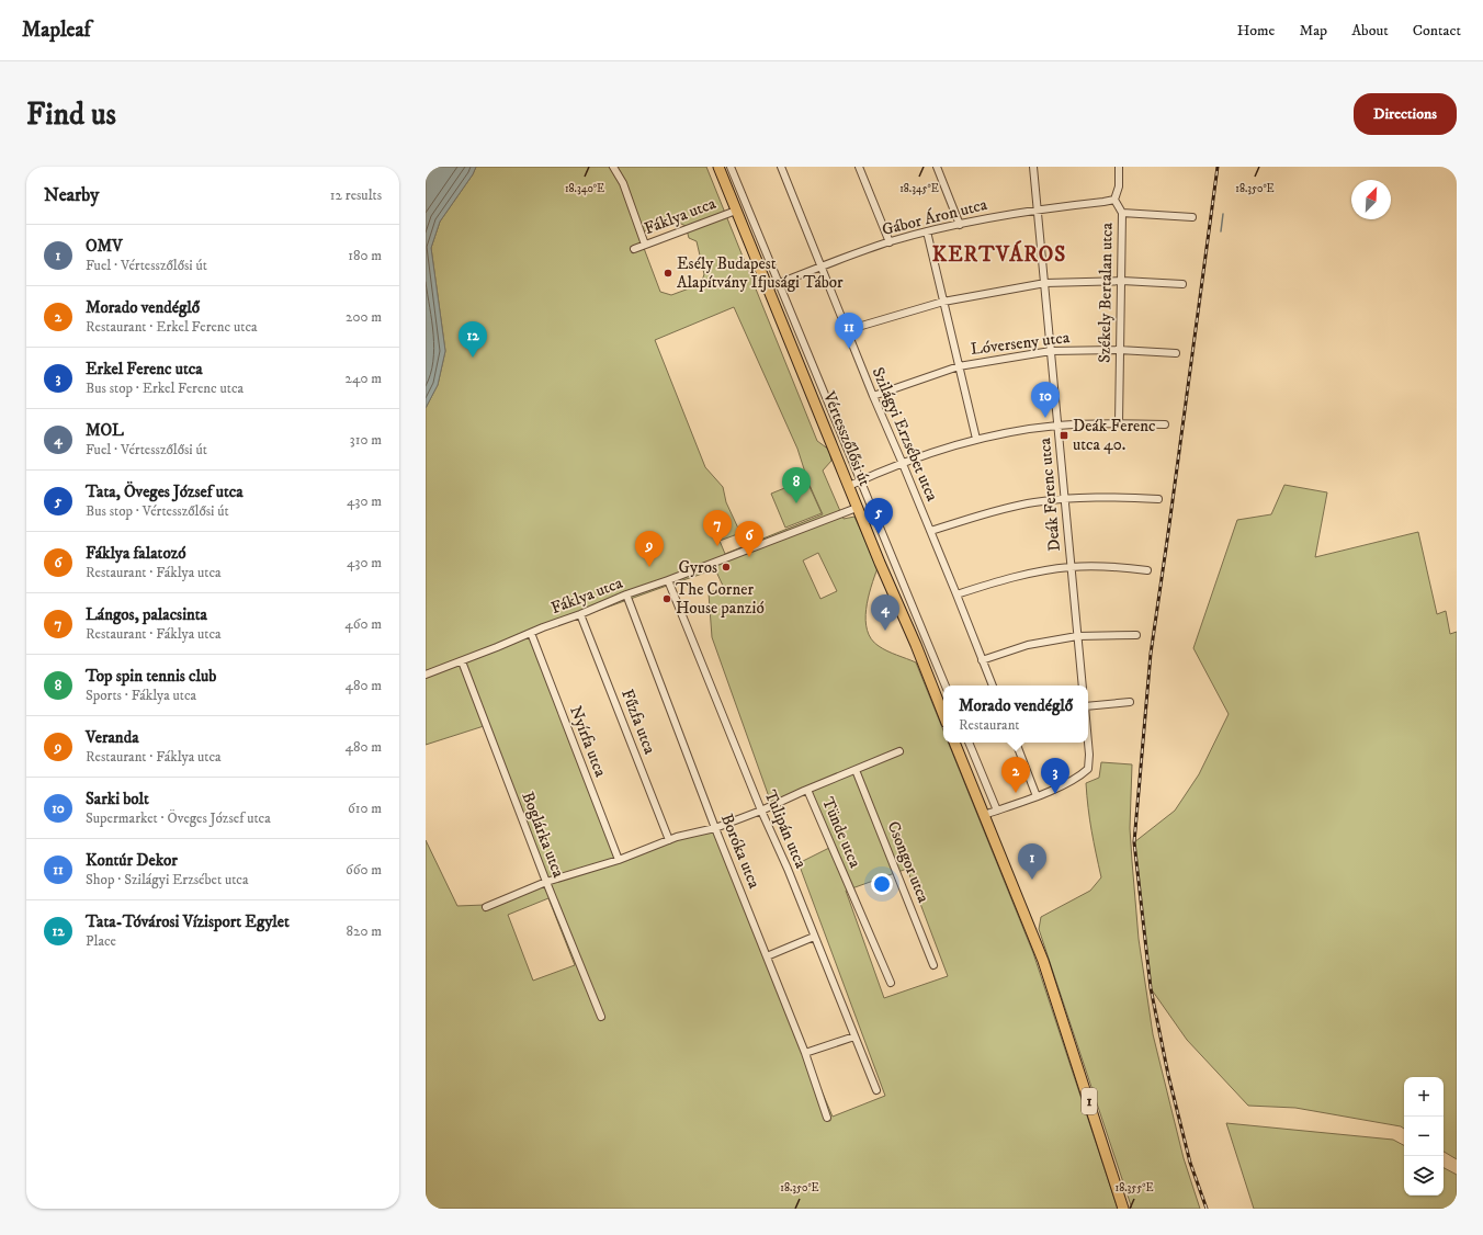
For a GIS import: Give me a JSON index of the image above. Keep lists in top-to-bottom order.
{
  "streets": {
    "main road": ["Vértesszőlősi út", "1"],
    "street": [
      "Fáklya utca",
      "Gábor Áron utca",
      "Székely Bertalan utca",
      "Lóverseny utca",
      "Szilágyi Erzsébet utca",
      "Deák Ferenc utca",
      "Fűzfa utca",
      "Nyírfa utca",
      "Tulipán utca",
      "Tünde utca",
      "Boglárka utca",
      "Boróka utca",
      "Csongor utca"
    ]
  },
  "crossings": [
    ["Fáklya utca", "Vértesszőlősi út"],
    ["Fáklya utca", "Fűzfa utca"],
    ["Fáklya utca", "Nyírfa utca"],
    ["Fáklya utca", "Tulipán utca"],
    ["Fáklya utca", "Boglárka utca"],
    ["Fáklya utca", "Boróka utca"],
    ["Gábor Áron utca", "Székely Bertalan utca"],
    ["Gábor Áron utca", "Szilágyi Erzsébet utca"],
    ["Gábor Áron utca", "Vértesszőlősi út"],
    ["Gábor Áron utca", "Deák Ferenc utca"],
    ["Székely Bertalan utca", "Lóverseny utca"],
    ["Lóverseny utca", "Szilágyi Erzsébet utca"],
    ["Lóverseny utca", "Deák Ferenc utca"],
    ["Fűzfa utca", "Tünde utca"],
    ["Nyírfa utca", "Tünde utca"],
    ["Tulipán utca", "Tünde utca"],
    ["Tünde utca", "Boglárka utca"],
    ["Tünde utca", "Boróka utca"],
    ["Tünde utca", "Csongor utca"]
  ],
  "districts": ["KERTVÁROS"],
  "places": {
    "other": ["Esély Budapest Alapítvány Ifjusági Tábor", "Gyros", "The Corner House panzió"],
    "transit": ["Deák Ferenc utca 40."]
  },
  "north": "top right",
  "page": {
    "header": "Mapleaf",
    "nav": [
      "Home",
      "Map",
      "About",
      "Contact"
    ],
    "buttons": "Directions",
    "title": "Find us",
    "heading": ["Nearby", "12 results"],
    "list": [
      {
        "mark": "1",
        "name": "OMV",
        "note": "Fuel · Vértesszőlősi út",
        "value": "180 m"
      },
      {
        "mark": "2",
        "name": "Morado vendéglő",
        "note": "Restaurant · Erkel Ferenc utca",
        "value": "200 m"
      },
      {
        "mark": "3",
        "name": "Erkel Ferenc utca",
        "note": "Bus stop · Erkel Ferenc utca",
        "value": "240 m"
      },
      {
        "mark": "4",
        "name": "MOL",
        "note": "Fuel · Vértesszőlősi út",
        "value": "310 m"
      },
      {
        "mark": "5",
        "name": "Tata, Öveges József utca",
        "note": "Bus stop · Vértesszőlősi út",
        "value": "430 m"
      },
      {
        "mark": "6",
        "name": "Fáklya falatozó",
        "note": "Restaurant · Fáklya utca",
        "value": "430 m"
      },
      {
        "mark": "7",
        "name": "Lángos, palacsinta",
        "note": "Restaurant · Fáklya utca",
        "value": "460 m"
      },
      {
        "mark": "8",
        "name": "Top spin tennis club",
        "note": "Sports · Fáklya utca",
        "value": "480 m"
      },
      {
        "mark": "9",
        "name": "Veranda",
        "note": "Restaurant · Fáklya utca",
        "value": "480 m"
      },
      {
        "mark": "10",
        "name": "Sarki bolt",
        "note": "Supermarket · Öveges József utca",
        "value": "610 m"
      },
      {
        "mark": "11",
        "name": "Kontúr Dekor",
        "note": "Shop · Szilágyi Erzsébet utca",
        "value": "660 m"
      },
      {
        "mark": "12",
        "name": "Tata-Tóvárosi Vízisport Egylet",
        "note": "Place",
        "value": "820 m"
      }
    ],
    "pins": [
      "11",
      "12",
      "10",
      "8",
      "5",
      "7",
      "6",
      "9",
      "4",
      "2",
      "3",
      "1"
    ],
    "popup": ["Morado vendéglő", "Restaurant"],
    "map_buttons": ["+", "−"]
  },
  "coordinates": [
    "18.340°E",
    "18.345°E",
    "18.350°E",
    "18.355°E"
  ]
}
